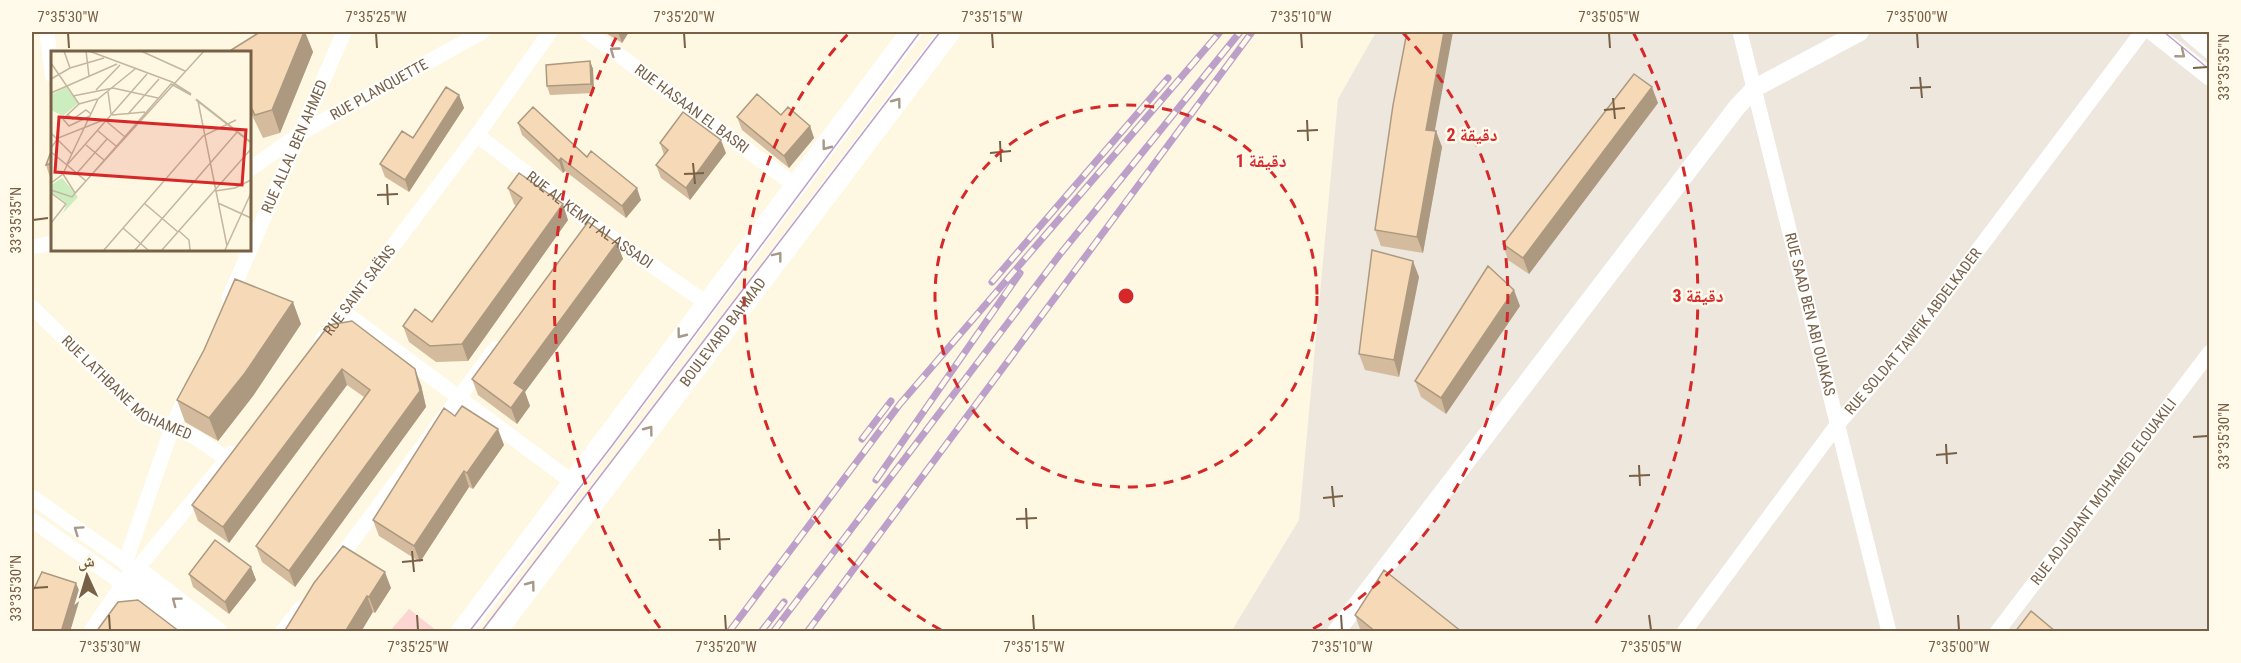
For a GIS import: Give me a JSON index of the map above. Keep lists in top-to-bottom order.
{
  "streets": {
    "main road": ["BOULEVARD BAHMAD"],
    "street": [
      "RUE PLANQUETTE",
      "RUE HASAAN EL BASRI",
      "RUE ALLAL BEN AHMED",
      "RUE AL KEMIT AL ASSADI",
      "RUE SAINT SAËNS",
      "RUE SAAD BEN ABI OUAKAS",
      "RUE SOLDAT TAWFIK ABDELKADER",
      "RUE LATHBANE MOHAMED",
      "RUE ADJUDANT MOHAMED ELOUAKILI"
    ]
  },
  "crossings": [
    ["RUE PLANQUETTE", "RUE ALLAL BEN AHMED"],
    ["RUE HASAAN EL BASRI", "BOULEVARD BAHMAD"],
    ["RUE AL KEMIT AL ASSADI", "RUE SAINT SAËNS"],
    ["RUE AL KEMIT AL ASSADI", "BOULEVARD BAHMAD"],
    ["RUE SAAD BEN ABI OUAKAS", "RUE SOLDAT TAWFIK ABDELKADER"]
  ],
  "one_way": ["RUE HASAAN EL BASRI"],
  "north": "top",
  "coordinates": [
    "7°35'30\"W",
    "7°35'25\"W",
    "7°35'20\"W",
    "7°35'15\"W",
    "7°35'10\"W",
    "7°35'05\"W",
    "7°35'00\"W",
    "33°35'35\"N",
    "33°35'30\"N"
  ],
  "rings": ["2 دقيقة", "1 دقيقة", "3 دقيقة"]
}
